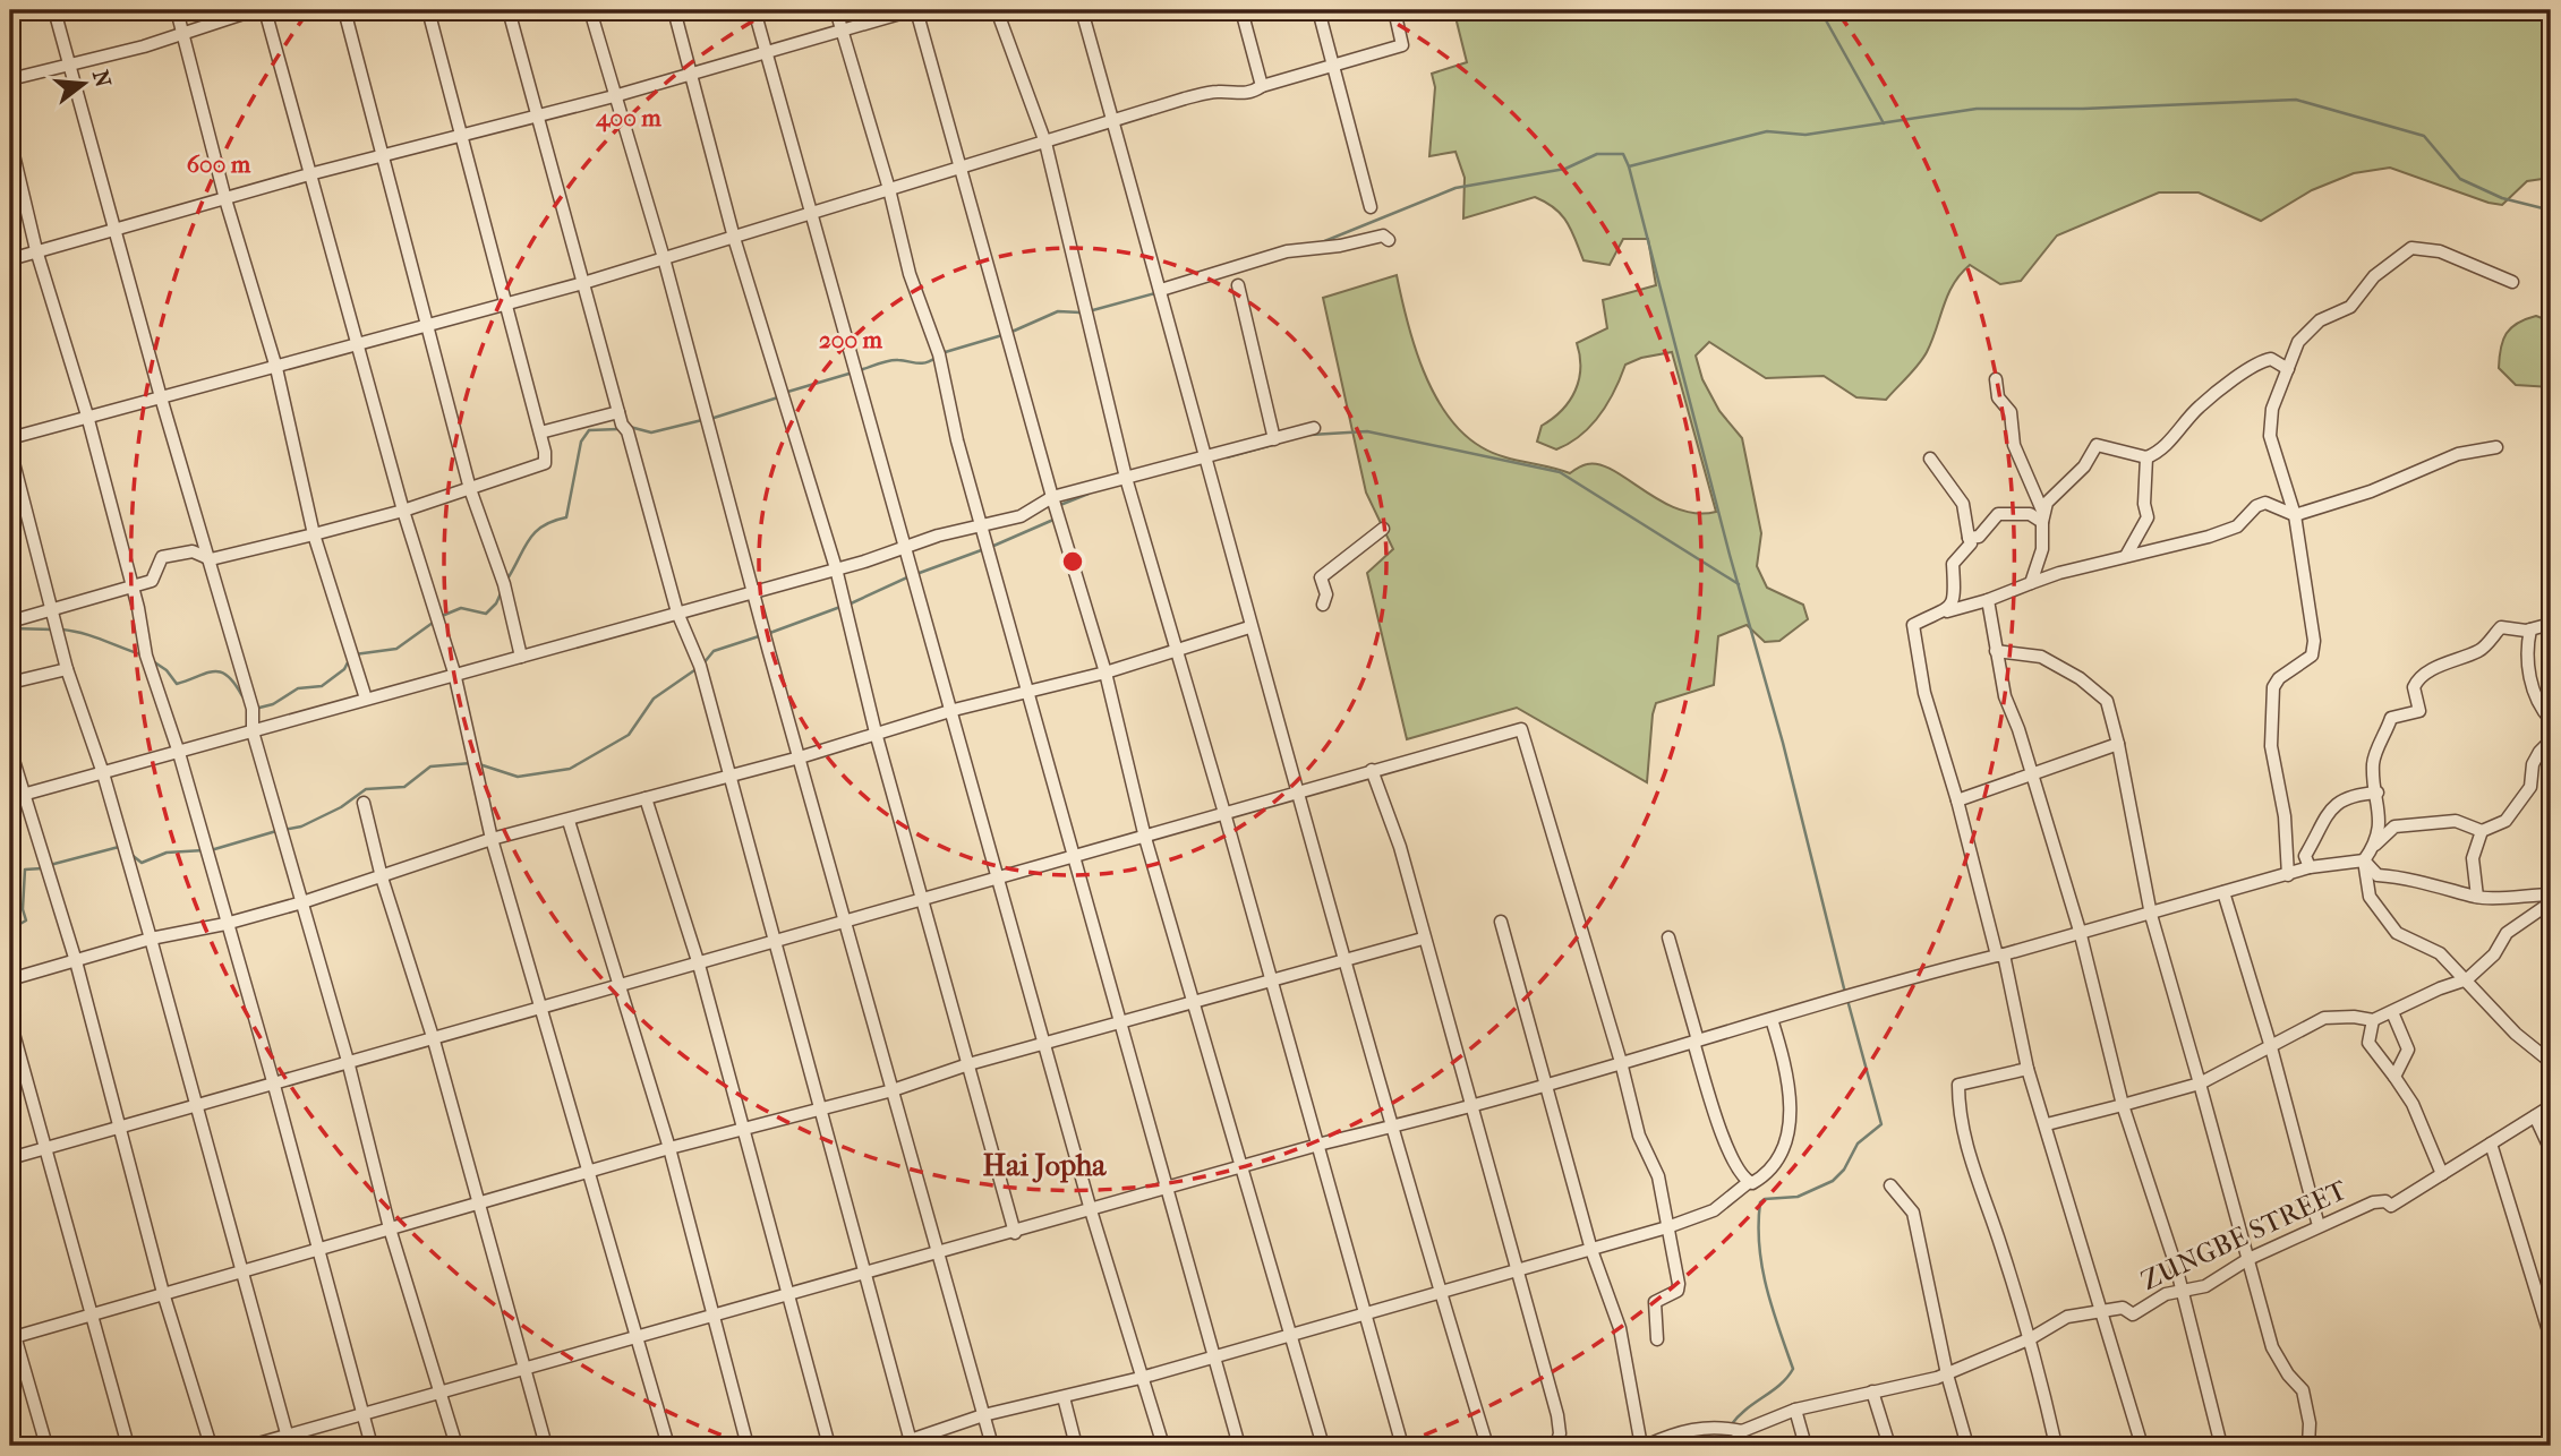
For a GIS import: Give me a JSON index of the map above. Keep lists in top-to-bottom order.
{
  "streets": {
    "street": ["ZUNGBE STREET"]
  },
  "districts": ["Hai Jopha"],
  "north": "right",
  "rings": ["400 m", "600 m", "200 m"]
}
